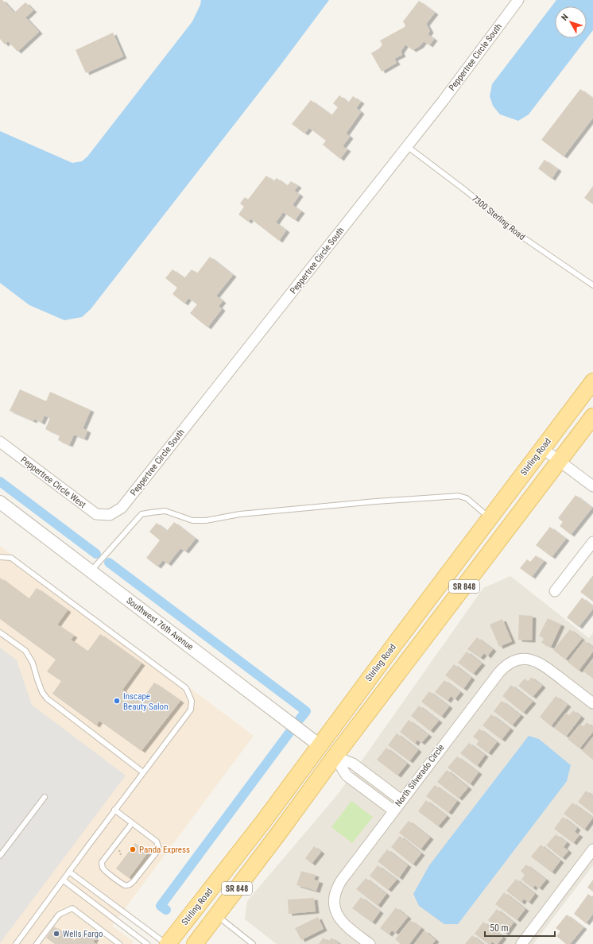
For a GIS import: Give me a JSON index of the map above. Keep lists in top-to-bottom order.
{
  "streets": {
    "main road": ["Stirling Road", "SR 848"],
    "street": [
      "Peppertree Circle South",
      "Peppertree Circle West",
      "Southwest 76th Avenue",
      "North Silverado Circle"
    ],
    "lane": ["7300 Sterling Road"]
  },
  "crossings": [
    ["Peppertree Circle South", "7300 Sterling Road"],
    ["Peppertree Circle South", "Peppertree Circle West"],
    ["Stirling Road", "Southwest 76th Avenue"]
  ],
  "places": ["Inscape Beauty Salon", "Panda Express", "Wells Fargo"],
  "scale_bar": "50 m",
  "north": "top left"
}
